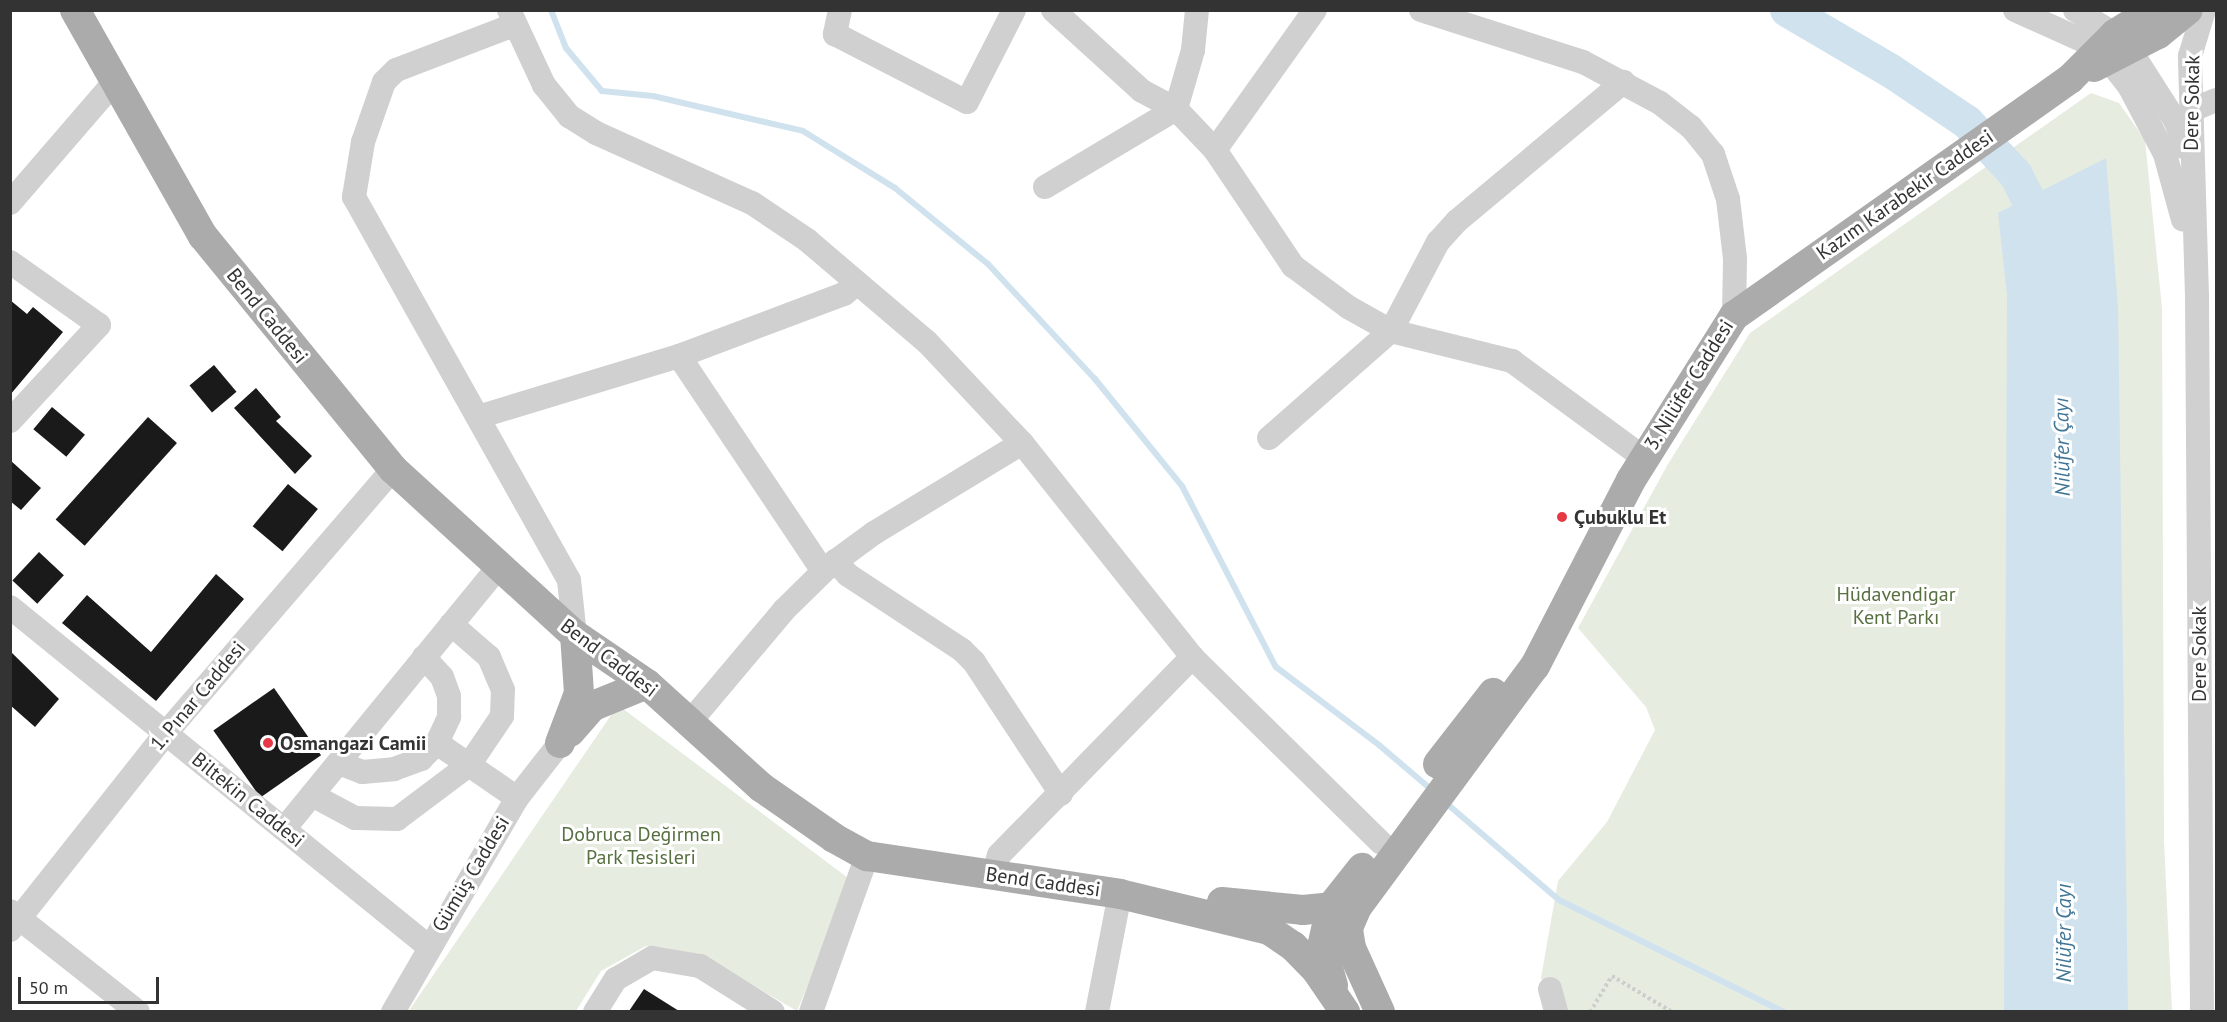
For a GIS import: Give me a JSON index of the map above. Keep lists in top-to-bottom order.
{
  "streets": {
    "main road": ["Kazım Karabekir Caddesi", "Bend Caddesi", "3. Nilüfer Caddesi"],
    "street": [
      "Dere Sokak",
      "1. Pınar Caddesi",
      "Biltekin Caddesi",
      "Gümüş Caddesi"
    ]
  },
  "crossings": [
    ["Dere Sokak", "Kazım Karabekir Caddesi"],
    ["Kazım Karabekir Caddesi", "3. Nilüfer Caddesi"],
    ["Bend Caddesi", "1. Pınar Caddesi"],
    ["1. Pınar Caddesi", "Biltekin Caddesi"],
    ["Biltekin Caddesi", "Gümüş Caddesi"]
  ],
  "water": ["Nilüfer Çayı"],
  "parks": ["Hüdavendigar Kent Parkı", "Dobruca Değirmen Park Tesisleri"],
  "places": ["Çubuklu Et", "Osmangazi Camii"],
  "scale_bar": "50 m"
}
